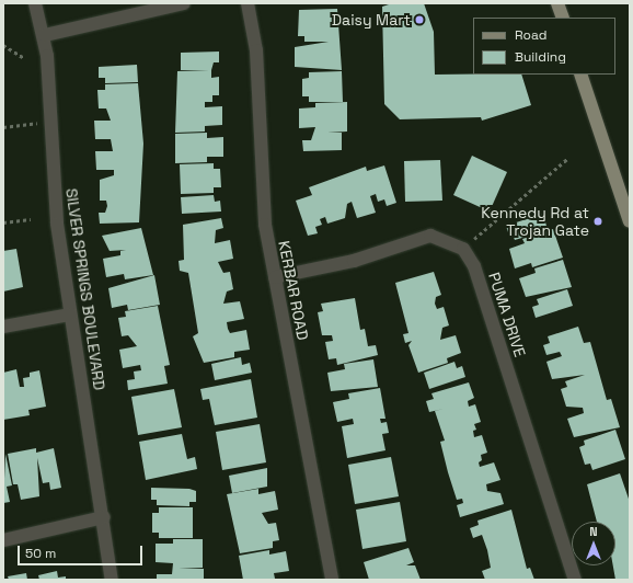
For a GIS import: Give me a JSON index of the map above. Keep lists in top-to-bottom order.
{
  "streets": {
    "street": ["SILVER SPRINGS BOULEVARD", "KERBAR ROAD", "PUMA DRIVE"]
  },
  "places": ["Daisy Mart", "Kennedy Rd at Trojan Gate"],
  "legend": ["Road", "Building"],
  "scale_bar": "50 m",
  "north": "top"
}
